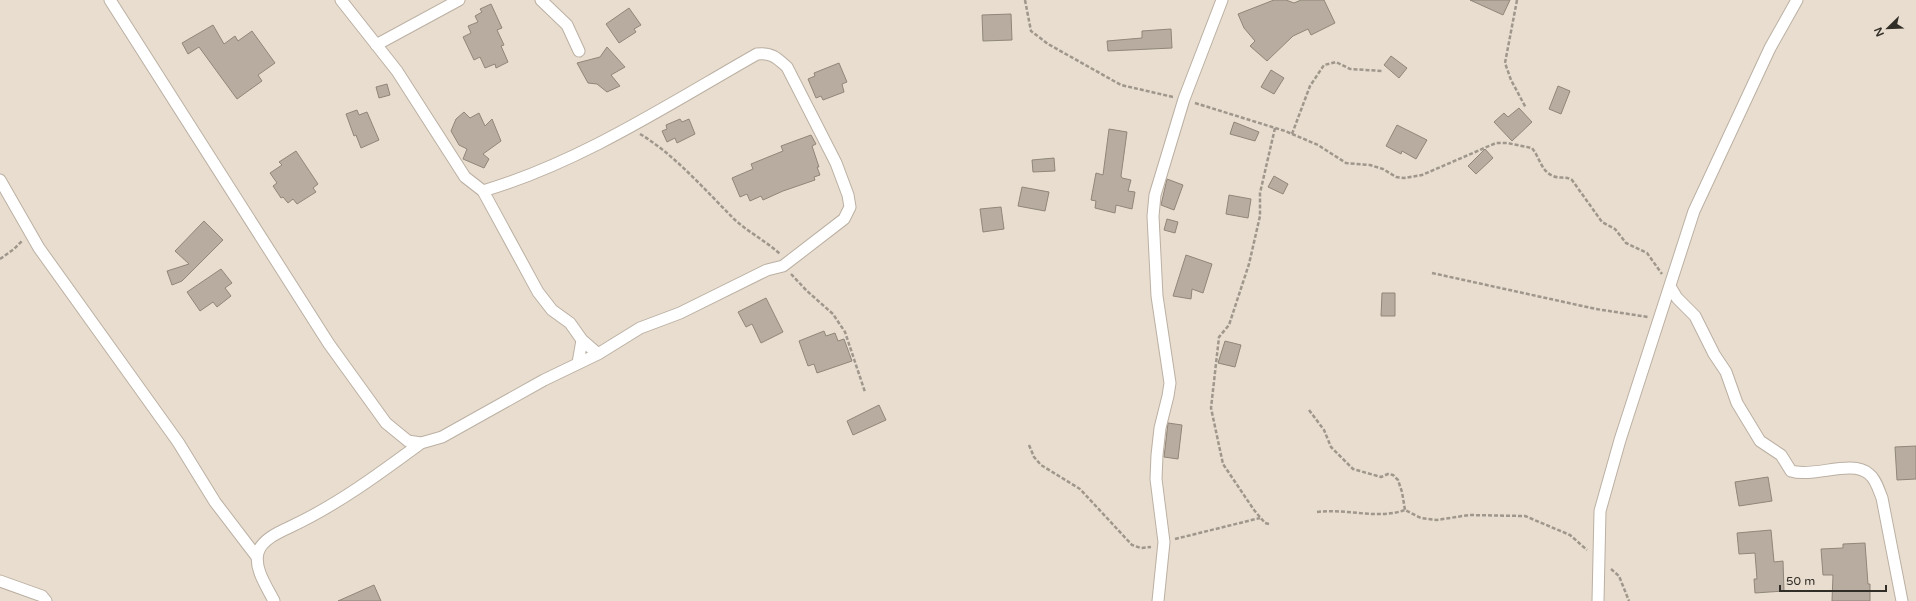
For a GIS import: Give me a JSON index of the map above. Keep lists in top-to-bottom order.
{
  "scale_bar": "50 m",
  "north": "bottom left"
}
